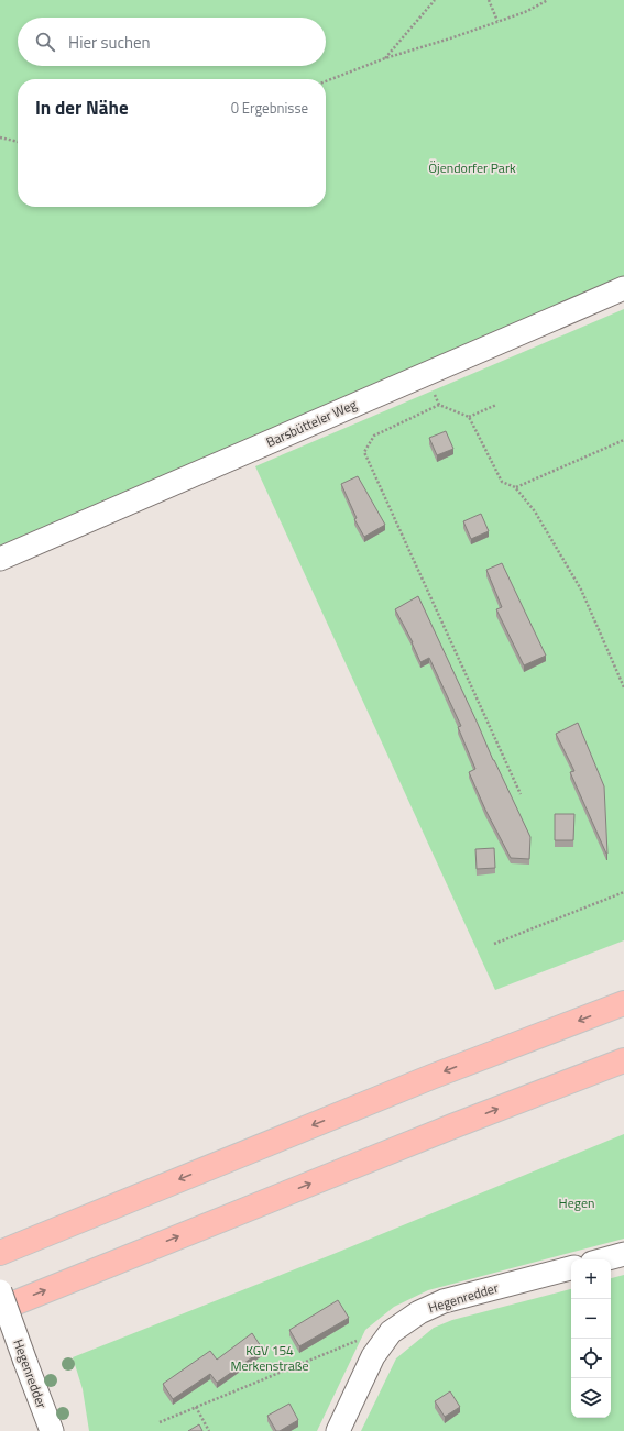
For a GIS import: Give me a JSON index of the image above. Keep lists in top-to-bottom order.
{
  "streets": {
    "street": ["Barsbütteler Weg", "Hegenredder"]
  },
  "parks": ["Öjendorfer Park", "Hegen", "KGV 154 Merkenstraße"],
  "page": {
    "search": "Hier suchen",
    "heading": ["In der Nähe", "0 Ergebnisse"],
    "map_buttons": ["+", "−"]
  }
}
